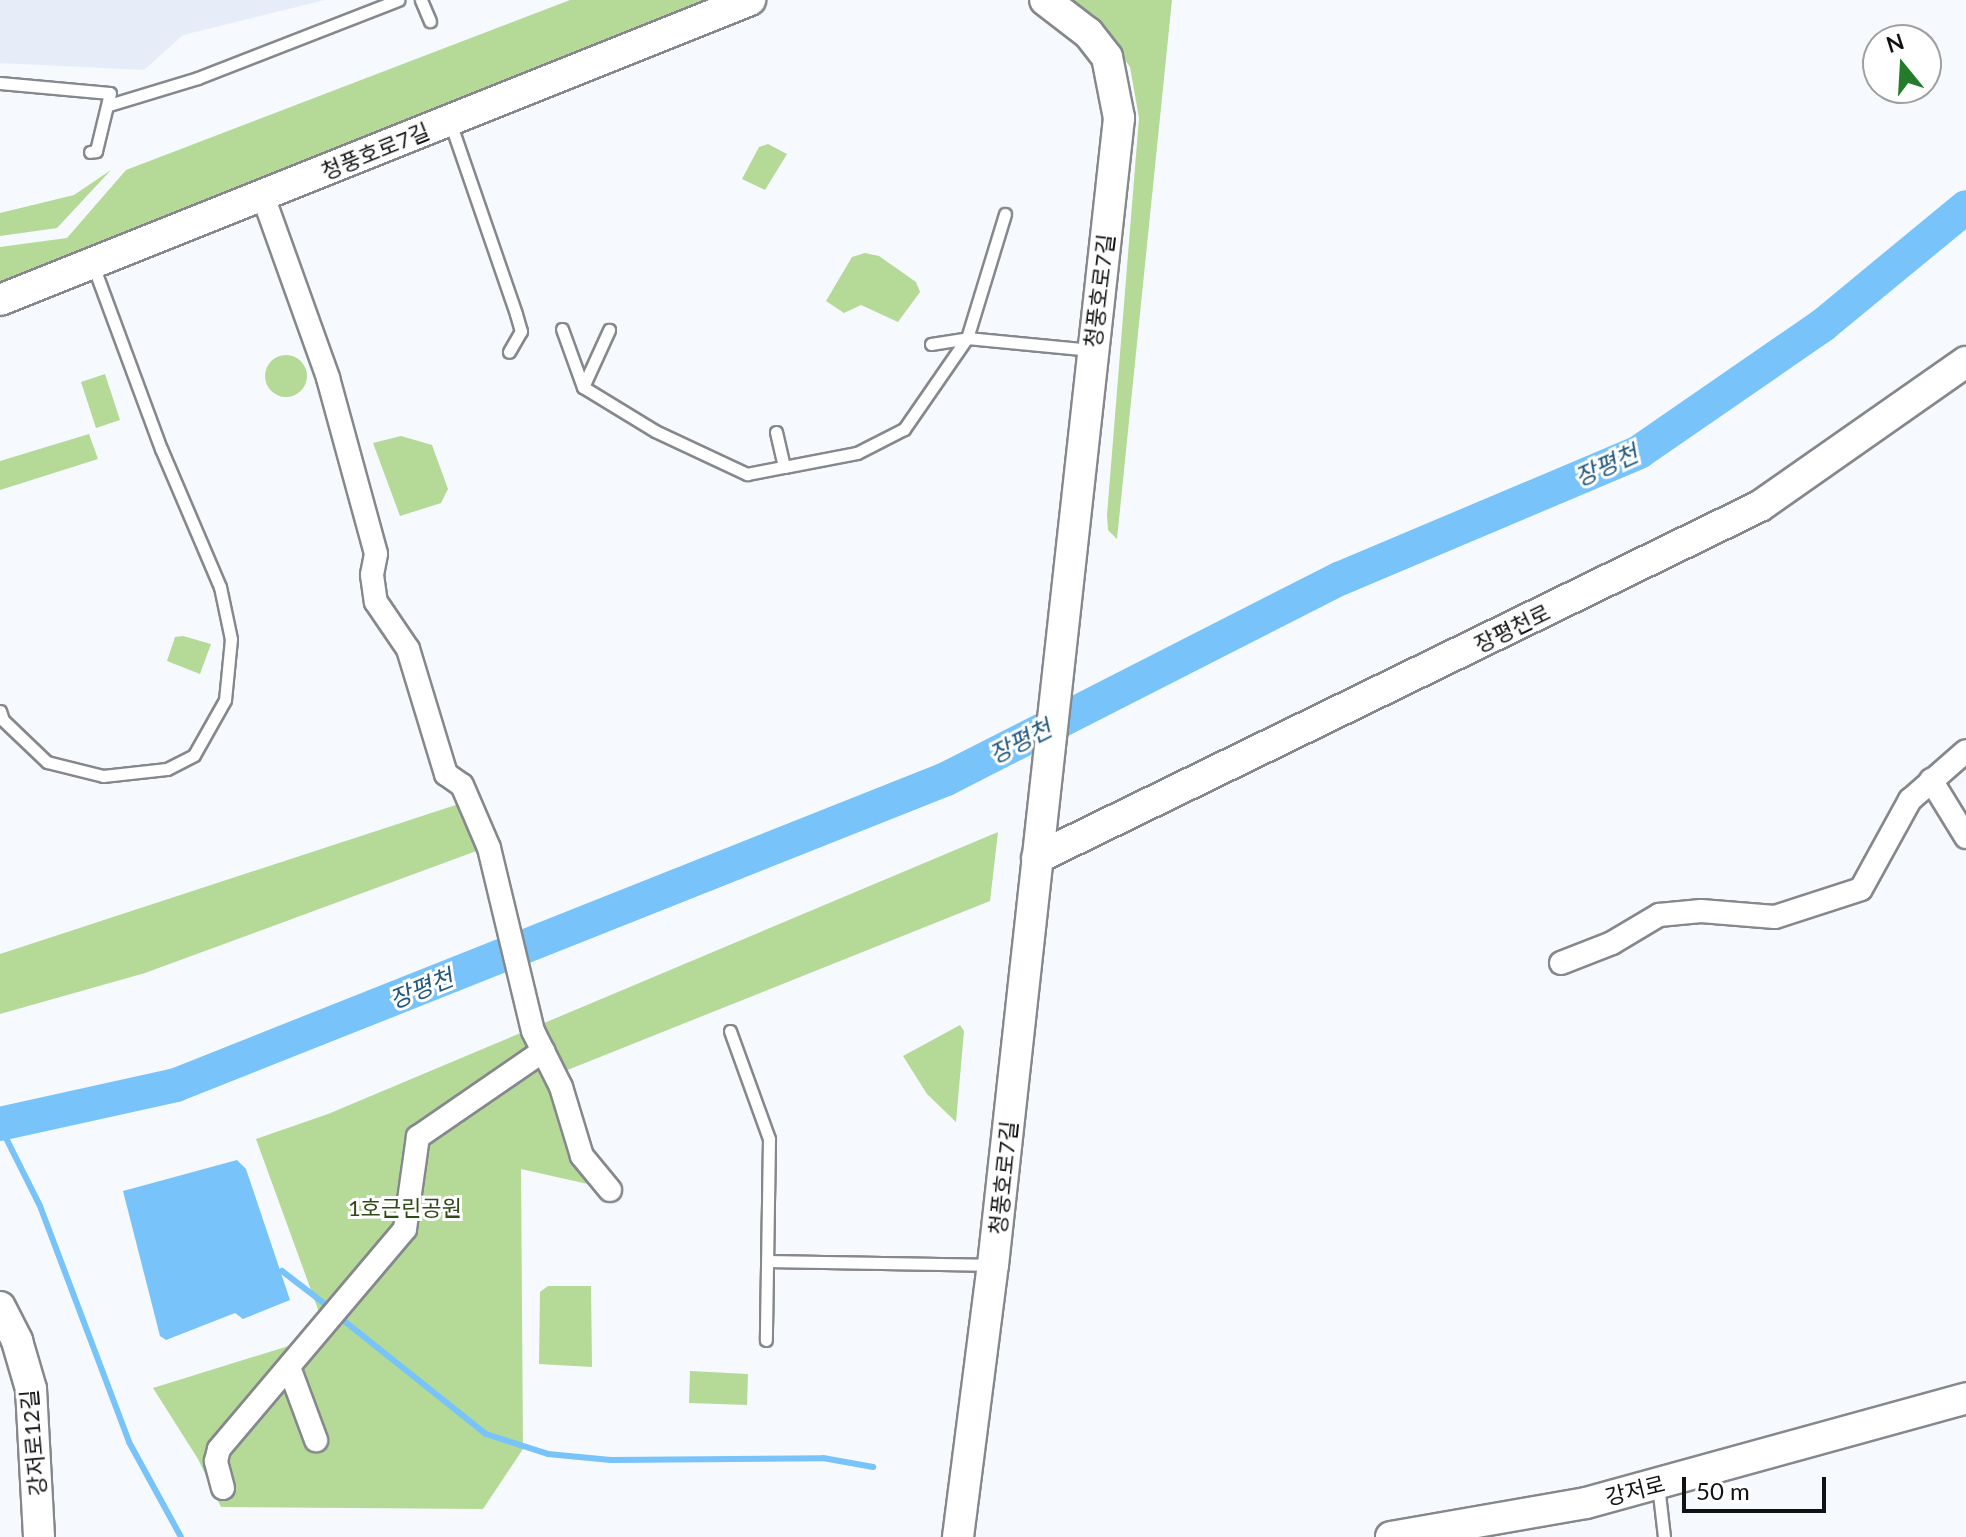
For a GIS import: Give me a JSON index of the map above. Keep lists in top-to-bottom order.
{
  "streets": {
    "street": [
      "청풍호로7길",
      "장평천로",
      "강저로12길",
      "강저로"
    ]
  },
  "crossings": [
    ["청풍호로7길", "장평천로"]
  ],
  "water": ["장평천"],
  "parks": ["1호근린공원"],
  "scale_bar": "50 m",
  "north": "top"
}
